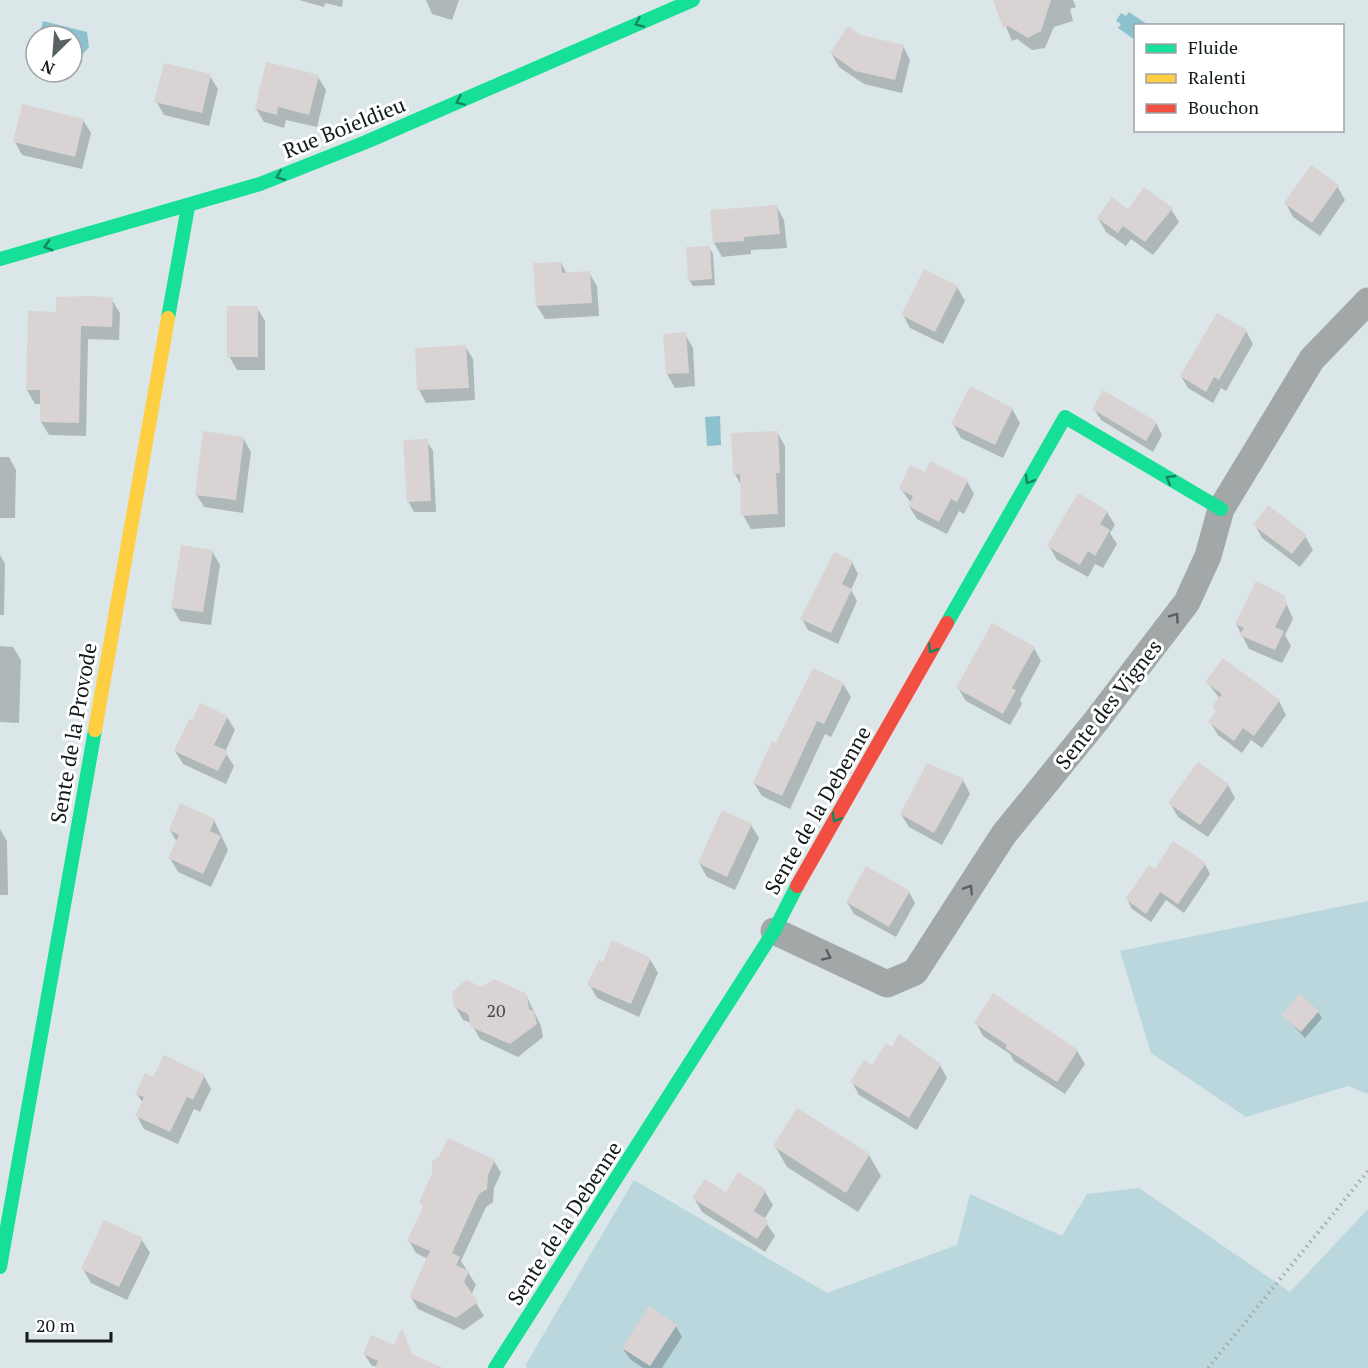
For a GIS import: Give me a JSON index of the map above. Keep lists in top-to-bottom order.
{
  "streets": {
    "street": [
      "Rue Boieldieu",
      "Sente des Vignes",
      "Sente de la Provode",
      "Sente de la Debenne"
    ]
  },
  "crossings": [
    ["Rue Boieldieu", "Sente de la Provode"],
    ["Sente des Vignes", "Sente de la Debenne"]
  ],
  "one_way": ["Rue Boieldieu", "Sente des Vignes"],
  "house_numbers": ["20"],
  "legend": ["Fluide", "Ralenti", "Bouchon"],
  "scale_bar": "20 m",
  "north": "bottom left"
}
